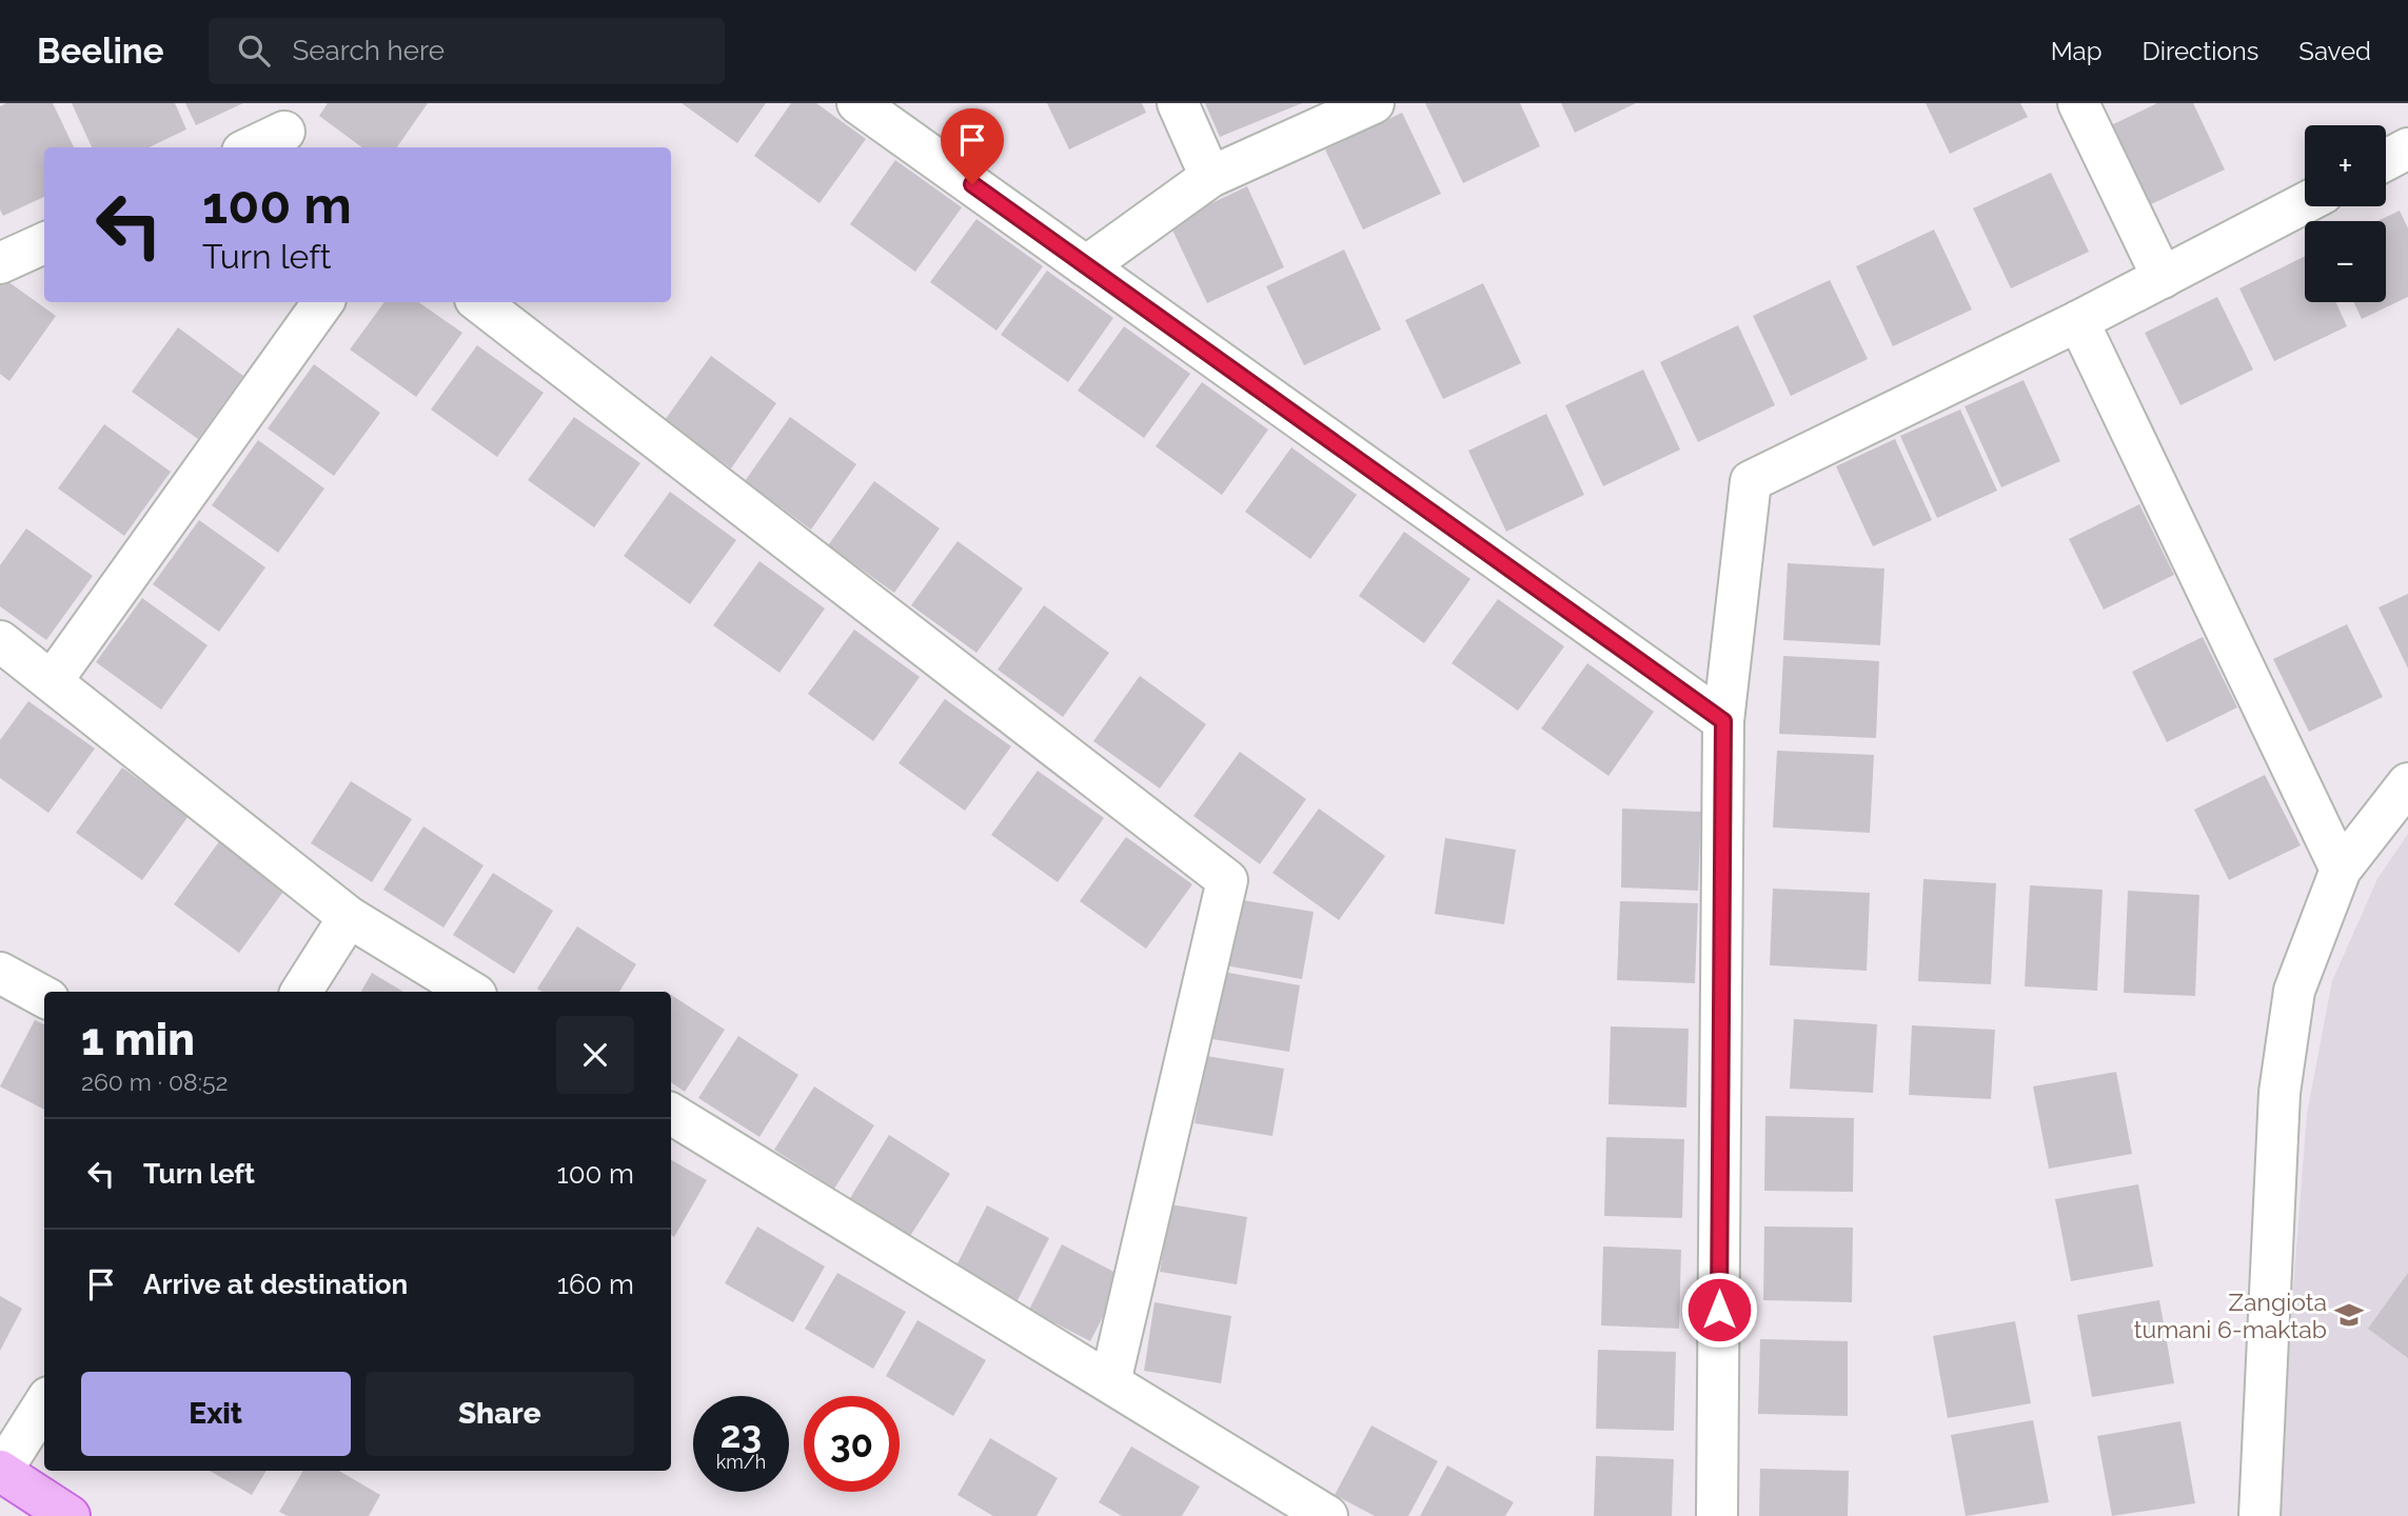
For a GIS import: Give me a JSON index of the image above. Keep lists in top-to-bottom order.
{
  "places": {
    "school or university": ["Zangiota tumani 6-maktab"]
  },
  "page": {
    "header": "Beeline",
    "search": "Search here",
    "nav": ["Map", "Directions", "Saved"],
    "map_buttons": ["+", "−"],
    "turn": ["100 m", "Turn left"],
    "heading": ["1 min", "260 m · 08:52"],
    "list": [
      {
        "name": "Turn left",
        "value": "100 m"
      },
      {
        "name": "Arrive at destination",
        "value": "160 m"
      }
    ],
    "buttons": ["Exit", "Share"],
    "speed": "23 km/h",
    "limit": "30"
  }
}
